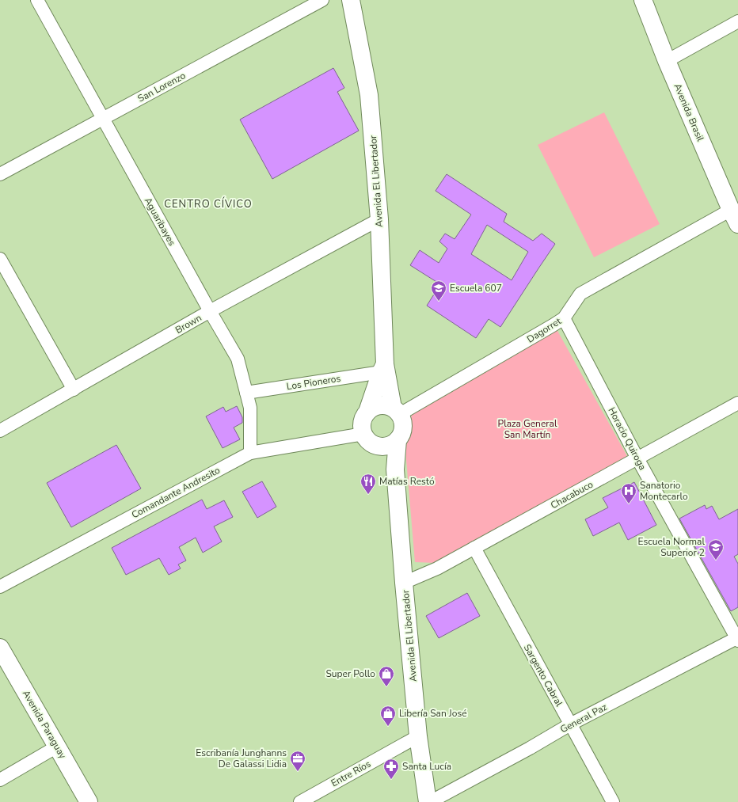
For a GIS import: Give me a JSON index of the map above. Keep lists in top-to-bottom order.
{
  "streets": {
    "main road": ["Avenida Brasil", "Avenida El Libertador", "Avenida Paraguay"],
    "street": [
      "San Lorenzo",
      "Aguaribayes",
      "Brown",
      "Dagorret",
      "Los Pioneros",
      "Horacio Quiroga",
      "Comandante Andresito",
      "Chacabuco",
      "Sargento Cabral",
      "General Paz",
      "Entre Ríos"
    ]
  },
  "crossings": [
    ["San Lorenzo", "Aguaribayes"],
    ["Avenida Brasil", "Dagorret"],
    ["Avenida El Libertador", "Brown"],
    ["Avenida El Libertador", "Dagorret"],
    ["Avenida El Libertador", "Los Pioneros"],
    ["Avenida El Libertador", "Comandante Andresito"],
    ["Avenida El Libertador", "Chacabuco"],
    ["Avenida El Libertador", "Entre Ríos"],
    ["Aguaribayes", "Brown"],
    ["Aguaribayes", "Los Pioneros"],
    ["Aguaribayes", "Comandante Andresito"],
    ["Dagorret", "Horacio Quiroga"],
    ["Dagorret", "Comandante Andresito"],
    ["Horacio Quiroga", "Chacabuco"],
    ["Horacio Quiroga", "General Paz"],
    ["Chacabuco", "Sargento Cabral"],
    ["Sargento Cabral", "General Paz"]
  ],
  "districts": ["CENTRO CÍVICO"],
  "parks": ["Plaza General San Martín"],
  "places": {
    "school or university": ["Escuela 607", "Escuela Normal Superior 2"],
    "restaurant": ["Matías Restó"],
    "hospital": ["Sanatorio Montecarlo"],
    "shop": ["Super Pollo", "Libería San José"],
    "office": ["Escribanía Junghanns De Galassi Lidia"],
    "pharmacy": ["Santa Lucía"]
  }
}
